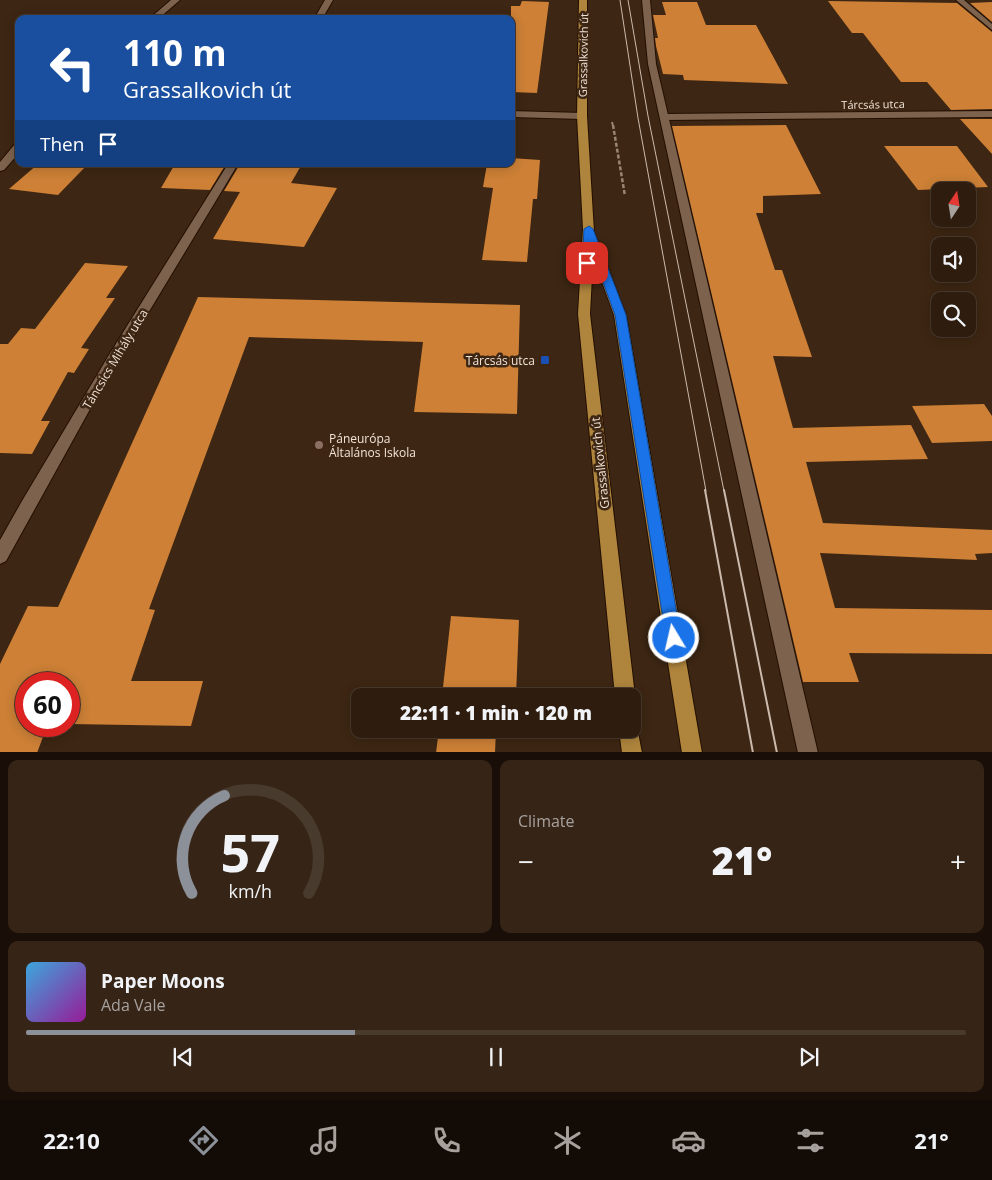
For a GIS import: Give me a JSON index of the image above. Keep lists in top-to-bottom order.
{
  "streets": {
    "main road": ["Grassalkovich út"],
    "street": ["Tárcsás utca", "Táncsics Mihály utca"]
  },
  "places": {
    "transit": ["Tárcsás utca"],
    "other": ["Páneurópa Általános Iskola"]
  },
  "north": "top",
  "page": {
    "turn": ["110 m", "Grassalkovich út"],
    "then": "Then",
    "limit": "60",
    "trip": "22:11 · 1 min · 120 m",
    "tile": "Climate",
    "heat": ["−", "21°", "+"],
    "song": ["Paper Moons", "Ada Vale"],
    "tabs": ["22:10", "21°"],
    "gauge": ["57", "km/h"]
  }
}
